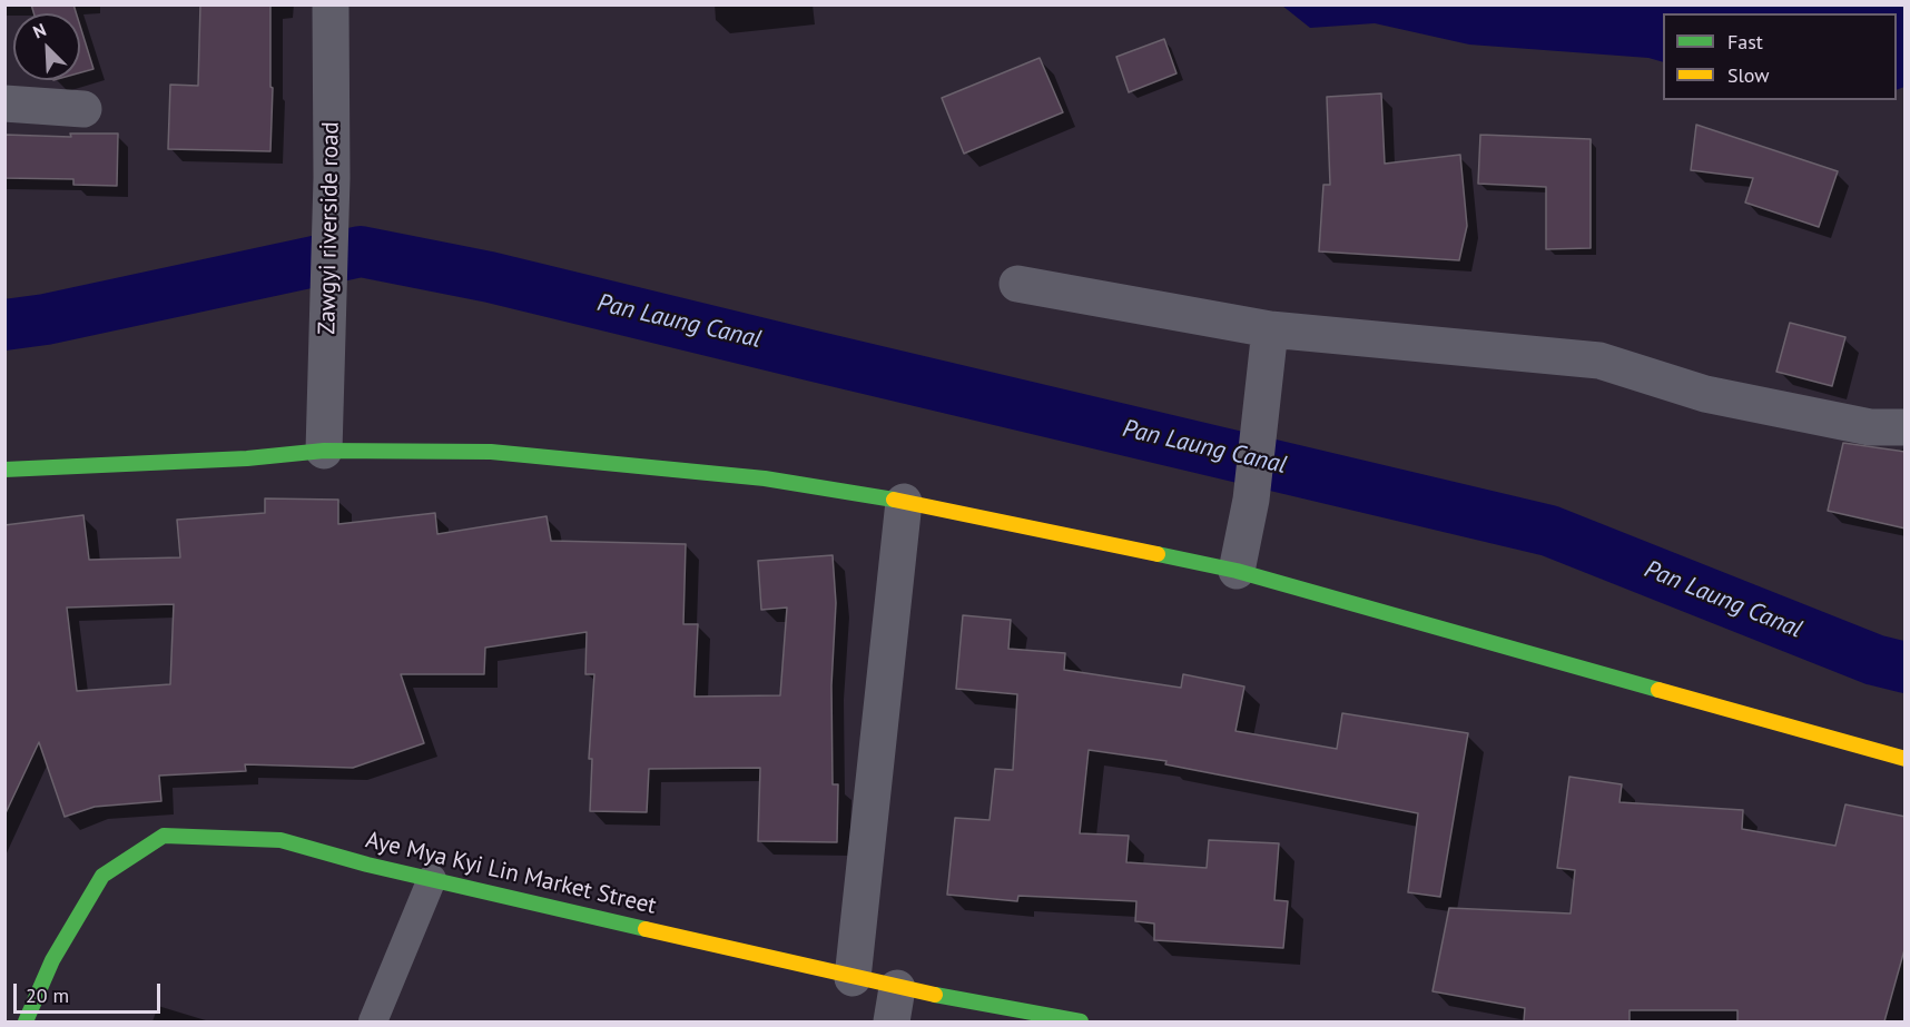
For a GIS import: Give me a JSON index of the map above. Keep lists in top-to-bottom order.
{
  "streets": {
    "street": ["Zawgyi riverside road", "Aye Mya Kyi Lin Market Street"]
  },
  "water": ["Pan Laung Canal"],
  "legend": ["Fast", "Slow"],
  "scale_bar": "20 m",
  "north": "top left"
}
